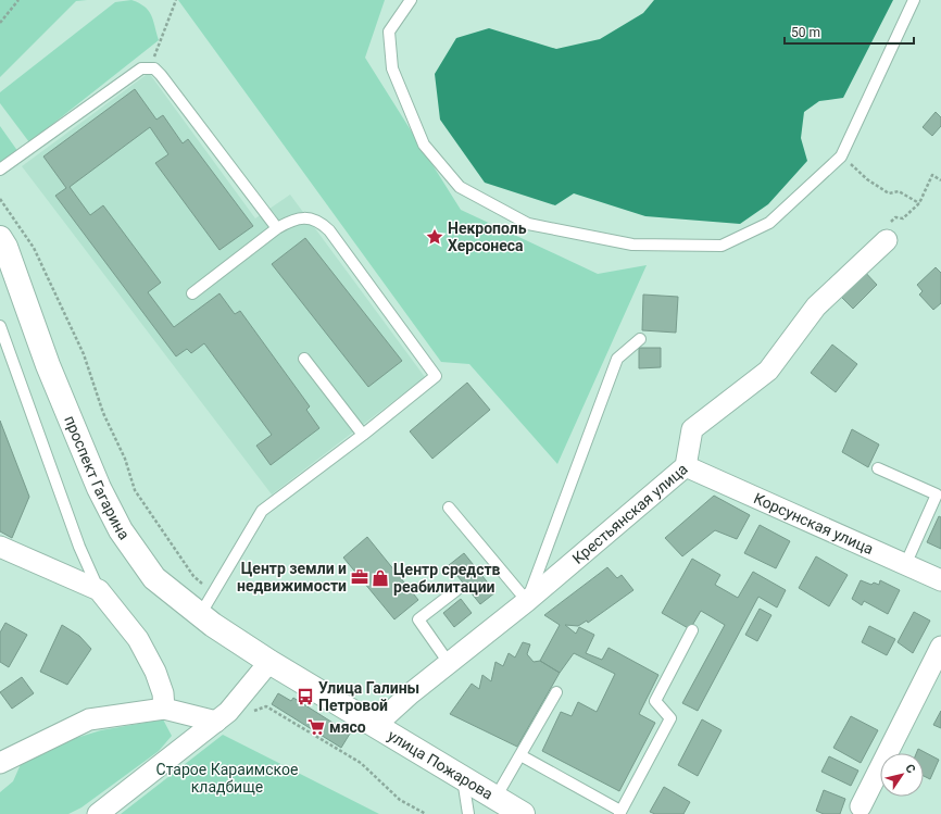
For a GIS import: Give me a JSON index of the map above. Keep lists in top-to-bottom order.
{
  "streets": {
    "main road": ["проспект Гагарина", "улица Пожарова"],
    "street": ["Крестьянская улица", "Корсунская улица"]
  },
  "crossings": [
    ["проспект Гагарина", "улица Пожарова"],
    ["Крестьянская улица", "Корсунская улица"],
    ["Крестьянская улица", "улица Пожарова"]
  ],
  "parks": ["Старое Караимское кладбище"],
  "places": {
    "place": ["Некрополь Херсонеса"],
    "office": ["Центр земли и недвижимости"],
    "shop": ["Центр средств реабилитации"],
    "bus stop": ["Улица Галины Петровой"],
    "supermarket": ["мясо"]
  },
  "scale_bar": "50 m",
  "north": "top right"
}
